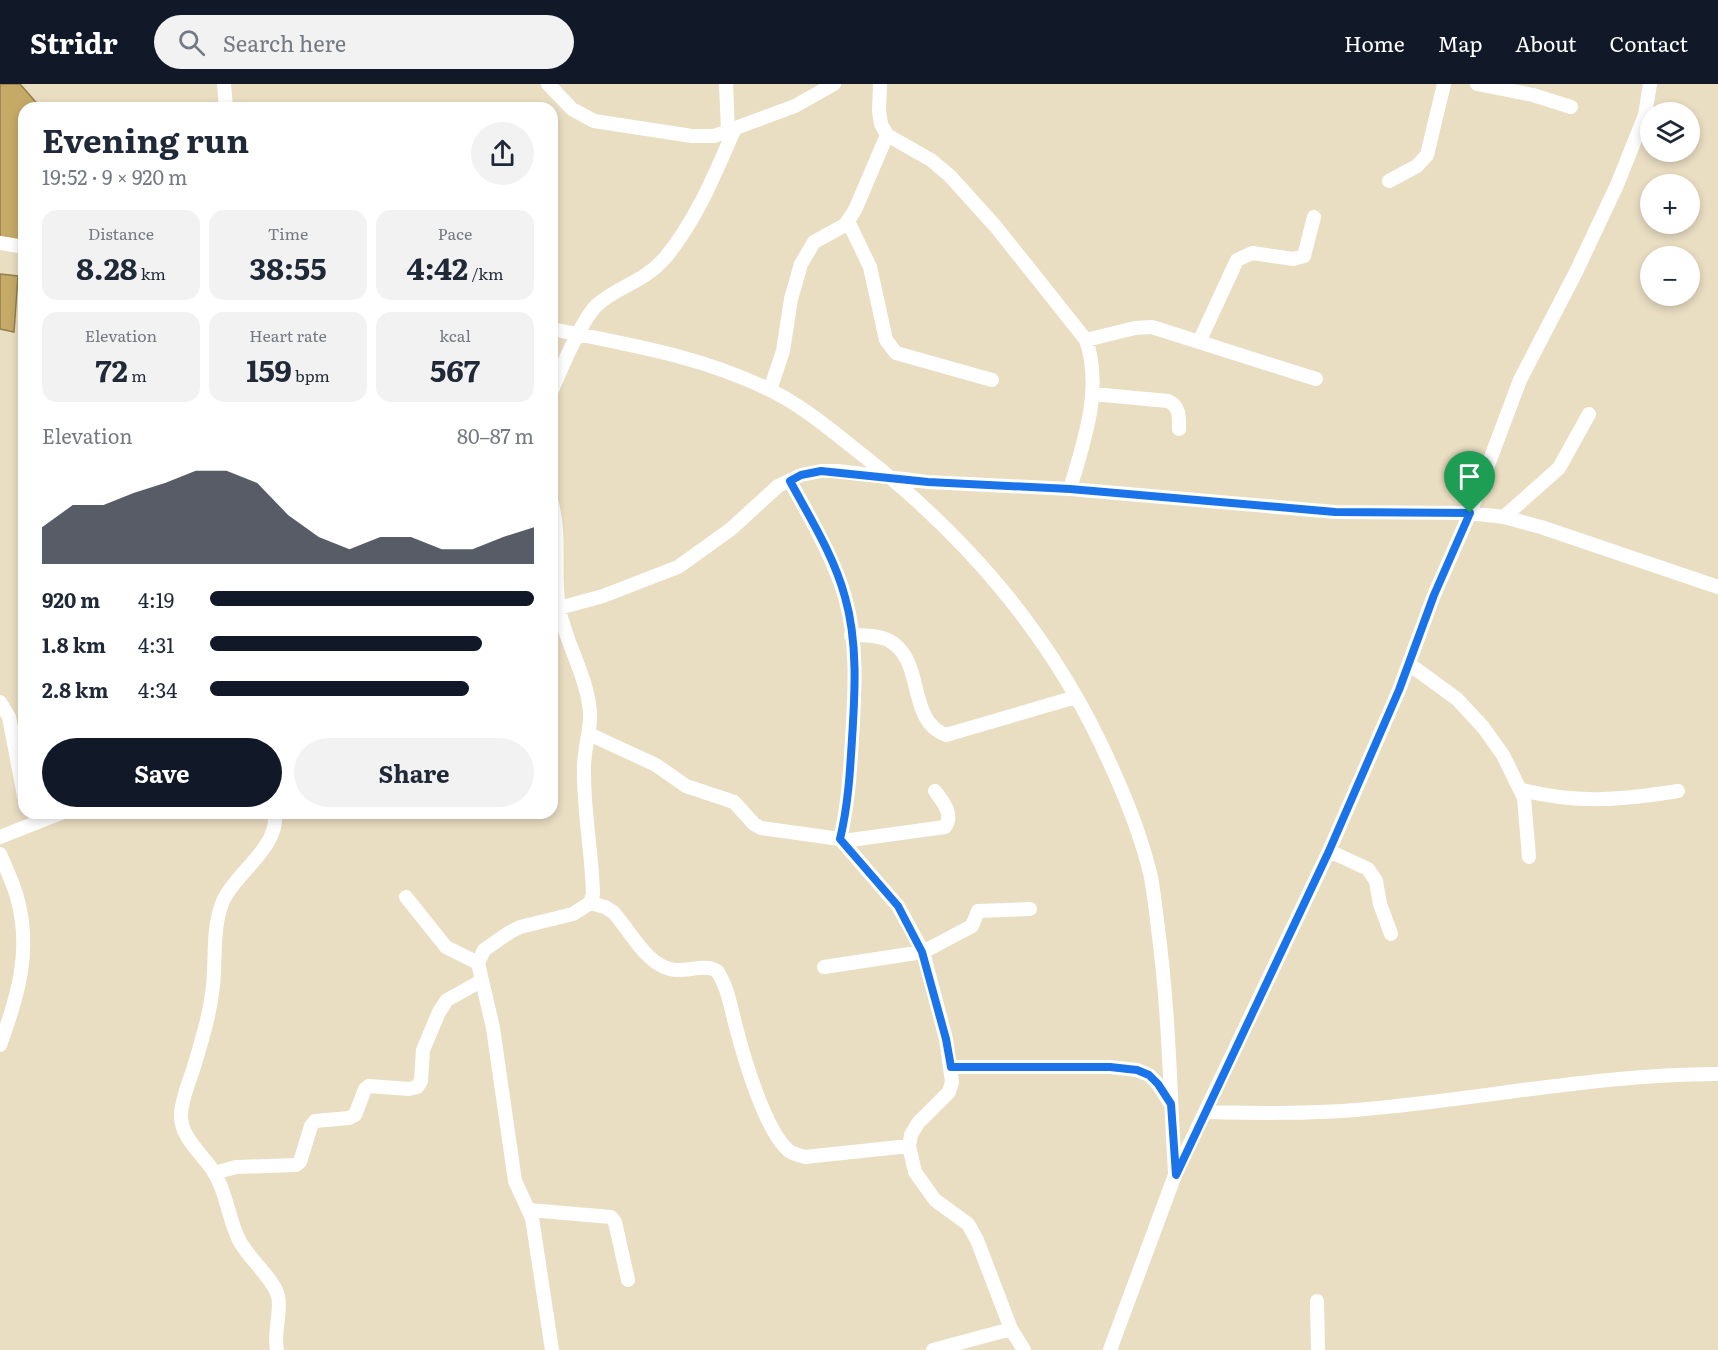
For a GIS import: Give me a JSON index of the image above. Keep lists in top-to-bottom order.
{
  "page": {
    "header": "Stridr",
    "search": "Search here",
    "nav": [
      "Home",
      "Map",
      "About",
      "Contact"
    ],
    "map_buttons": ["+", "−"],
    "heading": ["Evening run", "19:52 · 9 × 920 m"],
    "stats": [
      ["Distance", "8.28 km"],
      ["Time", "38:55"],
      ["Pace", "4:42 /km"],
      ["Elevation", "72 m"],
      ["Heart rate", "159 bpm"],
      ["kcal", "567"]
    ],
    "chart": ["Elevation", "80–87 m"],
    "list": [
      {
        "name": "920 m",
        "note": "4:19"
      },
      {
        "name": "1.8 km",
        "note": "4:31"
      },
      {
        "name": "2.8 km",
        "note": "4:34"
      }
    ],
    "buttons": ["Save", "Share"]
  }
}
